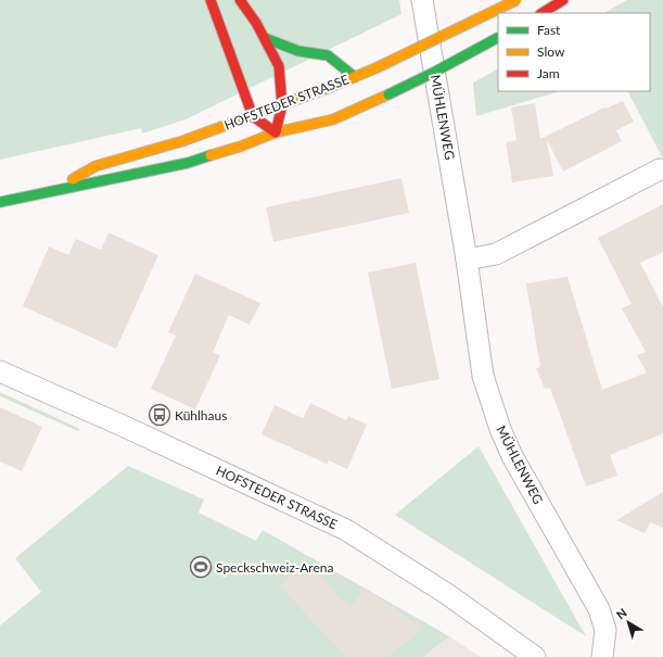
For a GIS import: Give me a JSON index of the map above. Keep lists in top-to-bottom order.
{
  "streets": {
    "main road": ["HOFSTEDER STRASSE"],
    "street": ["MÜHLENWEG"]
  },
  "places": {
    "bus stop": ["Kühlhaus"],
    "sports": ["Speckschweiz-Arena"]
  },
  "legend": ["Fast", "Slow", "Jam"],
  "north": "top left"
}
